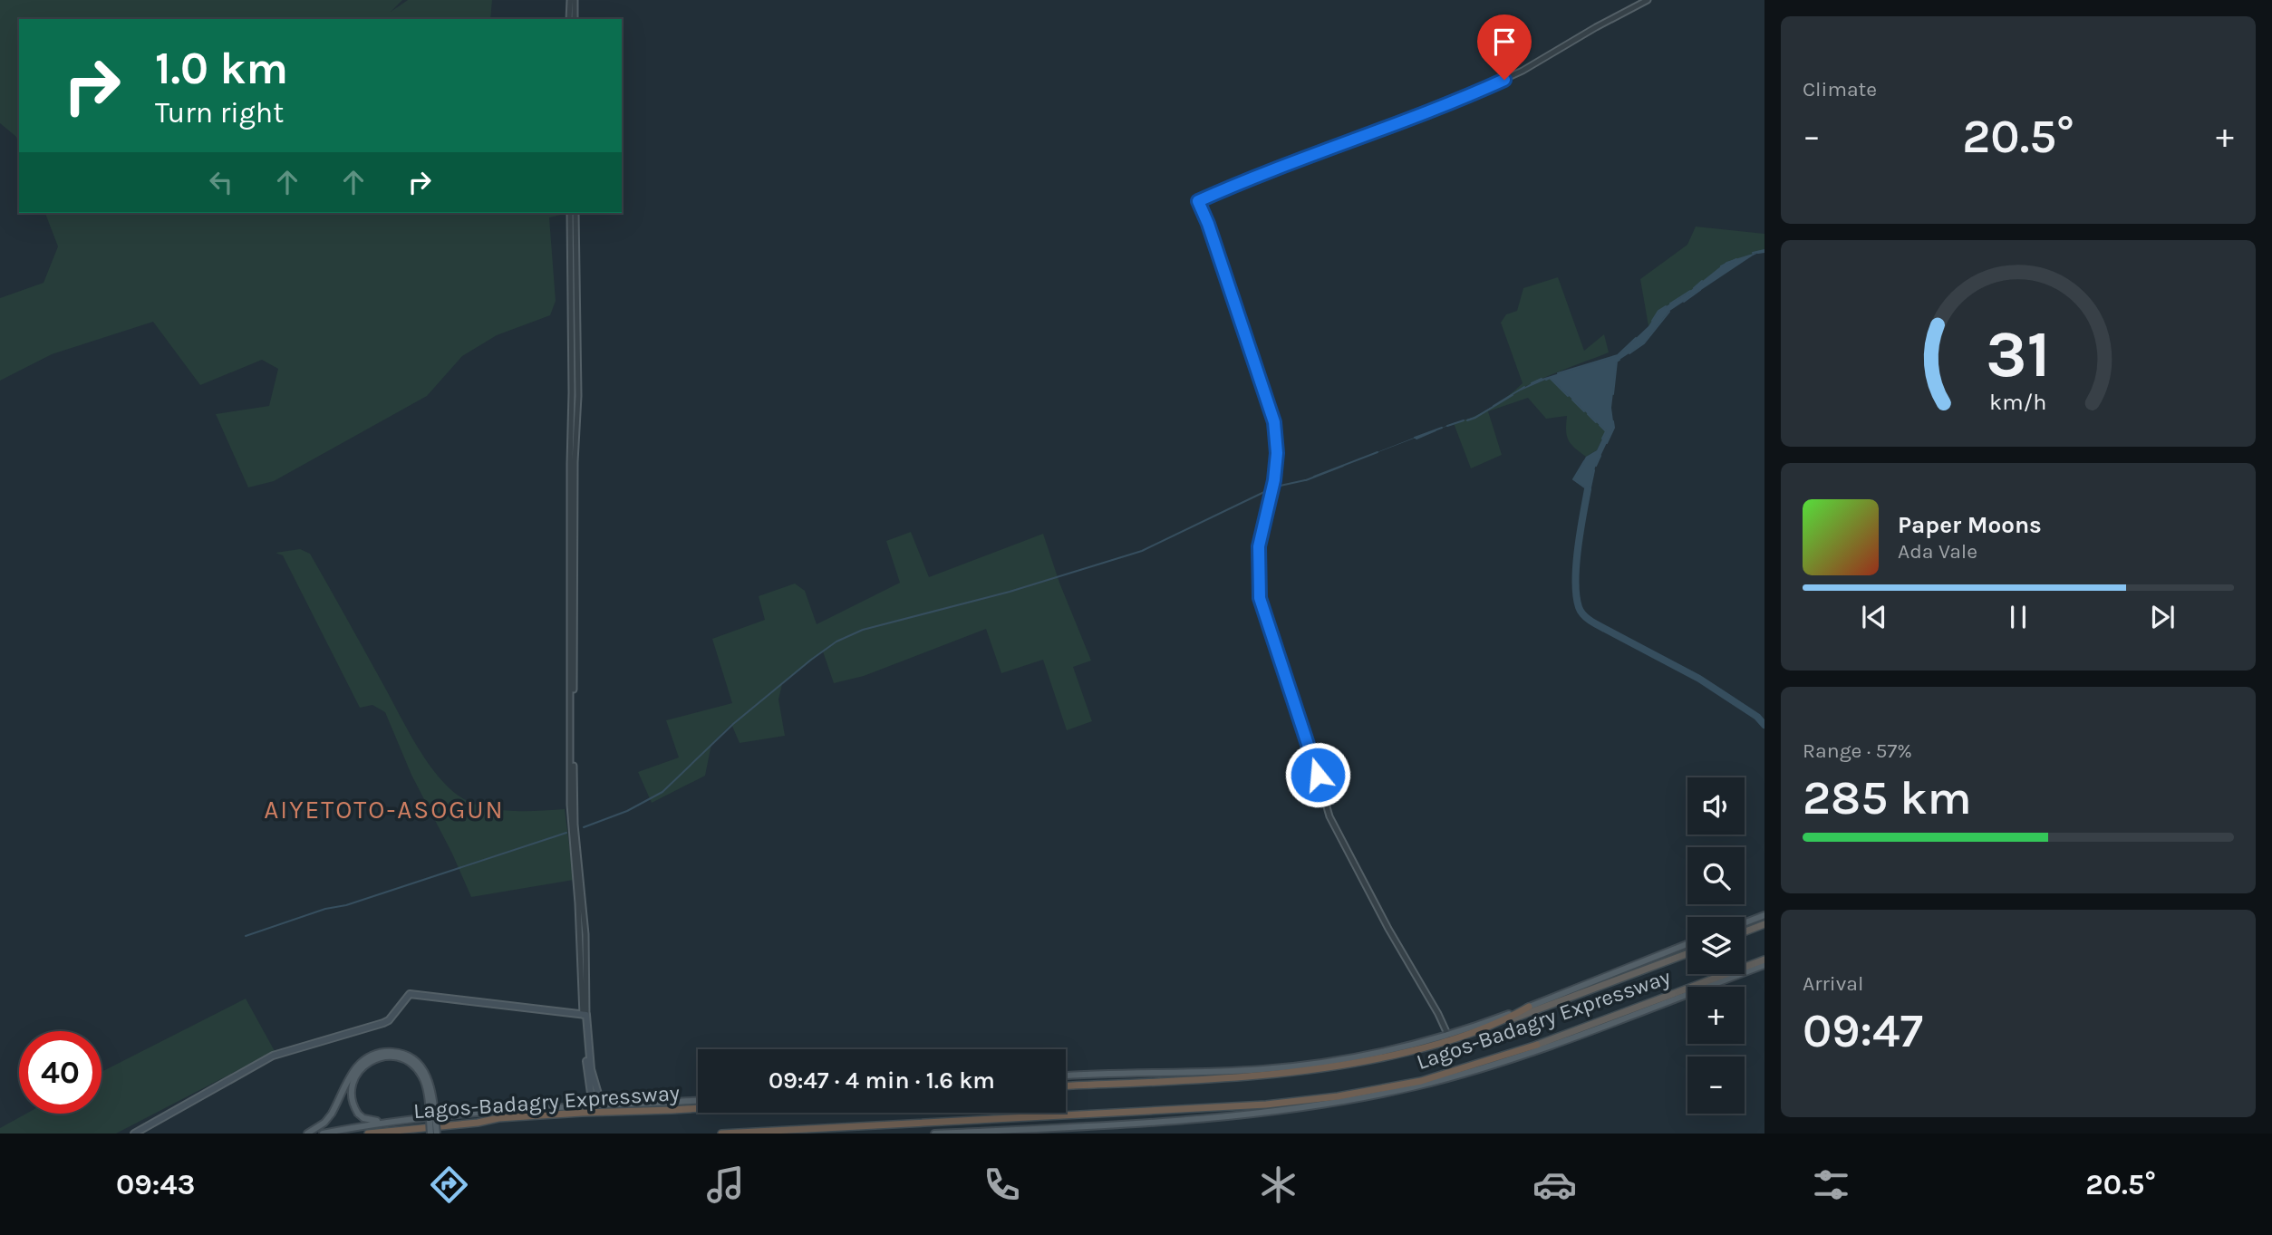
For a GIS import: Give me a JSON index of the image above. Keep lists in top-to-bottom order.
{
  "streets": {
    "highway": ["Lagos-Badagry Expressway"]
  },
  "districts": ["AIYETOTO-ASOGUN"],
  "page": {
    "tile": [
      "Climate",
      ["Range · 57%", "285 km"],
      ["Arrival", "09:47"]
    ],
    "turn": ["1.0 km", "Turn right"],
    "heat": ["−", "20.5°", "+"],
    "song": ["Paper Moons", "Ada Vale"],
    "map_buttons": ["+", "−"],
    "limit": "40",
    "trip": "09:47 · 4 min · 1.6 km",
    "tabs": ["09:43", "20.5°"],
    "gauge": ["31", "km/h"]
  }
}
